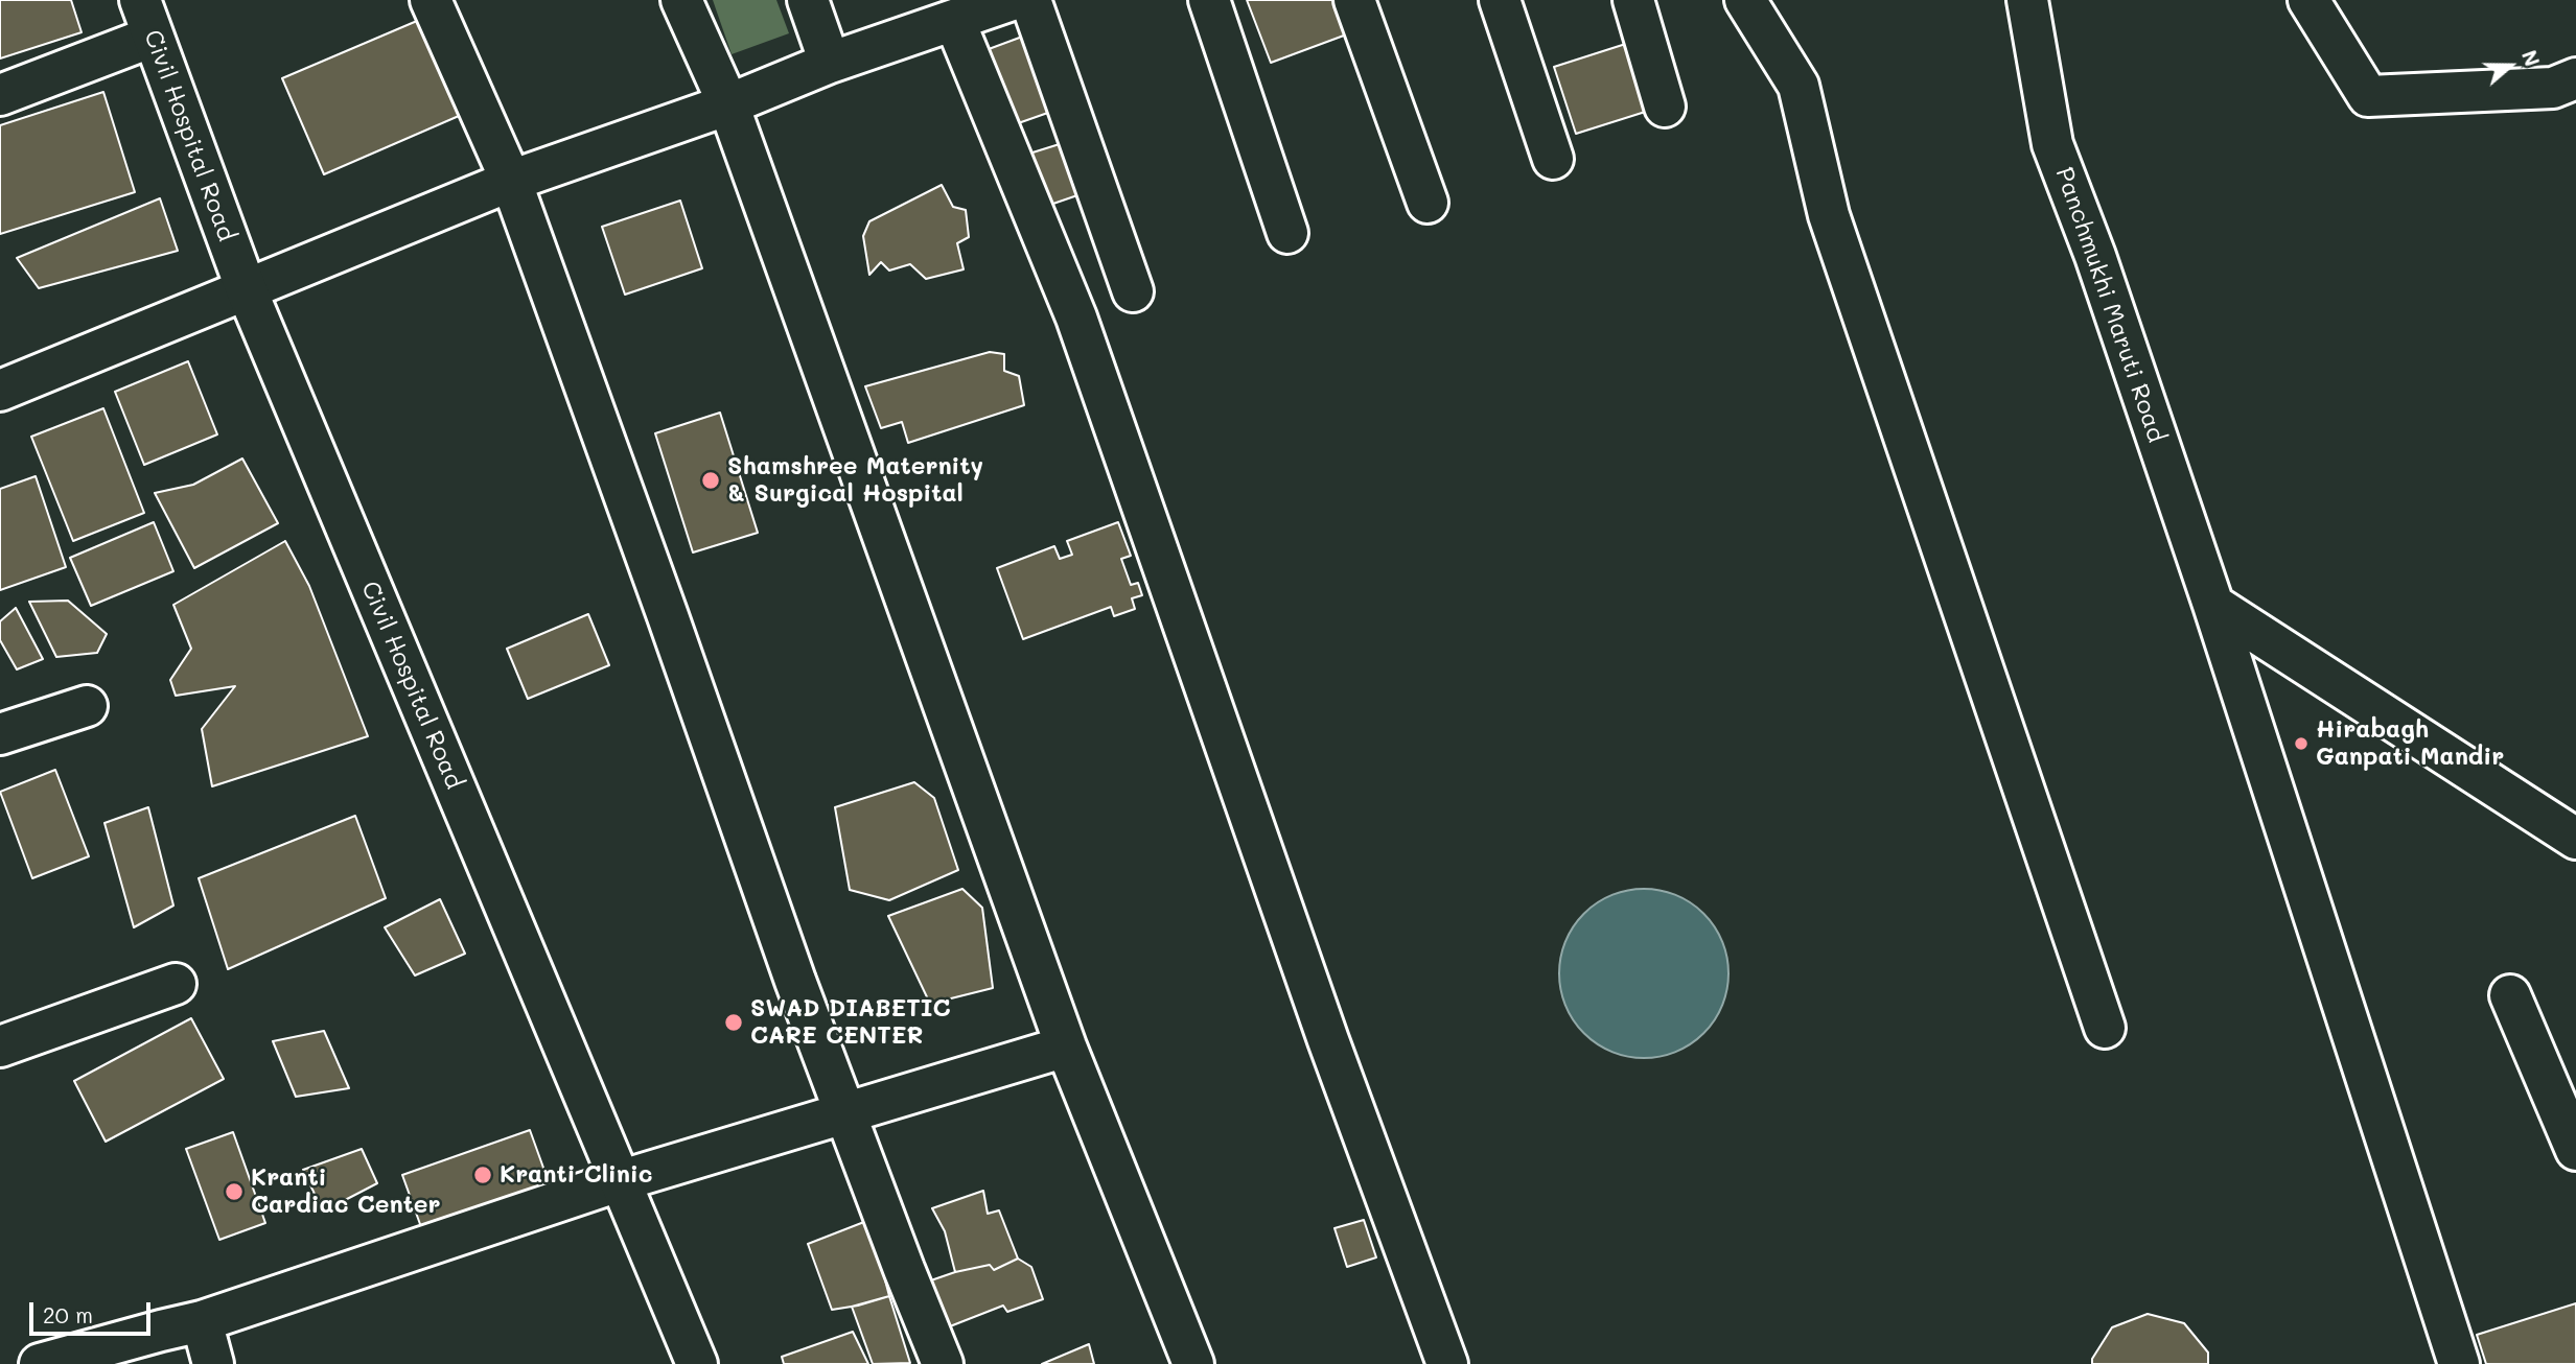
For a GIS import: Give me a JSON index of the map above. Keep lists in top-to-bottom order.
{
  "streets": {
    "street": ["Civil Hospital Road", "Panchmukhi Maruti Road"]
  },
  "places": [
    "Shamshree Maternity & Surgical Hospital",
    "Hirabagh Ganpati Mandir",
    "SWAD DIABETIC CARE CENTER",
    "Kranti Clinic",
    "Kranti Cardiac Center"
  ],
  "scale_bar": "20 m",
  "north": "right"
}
